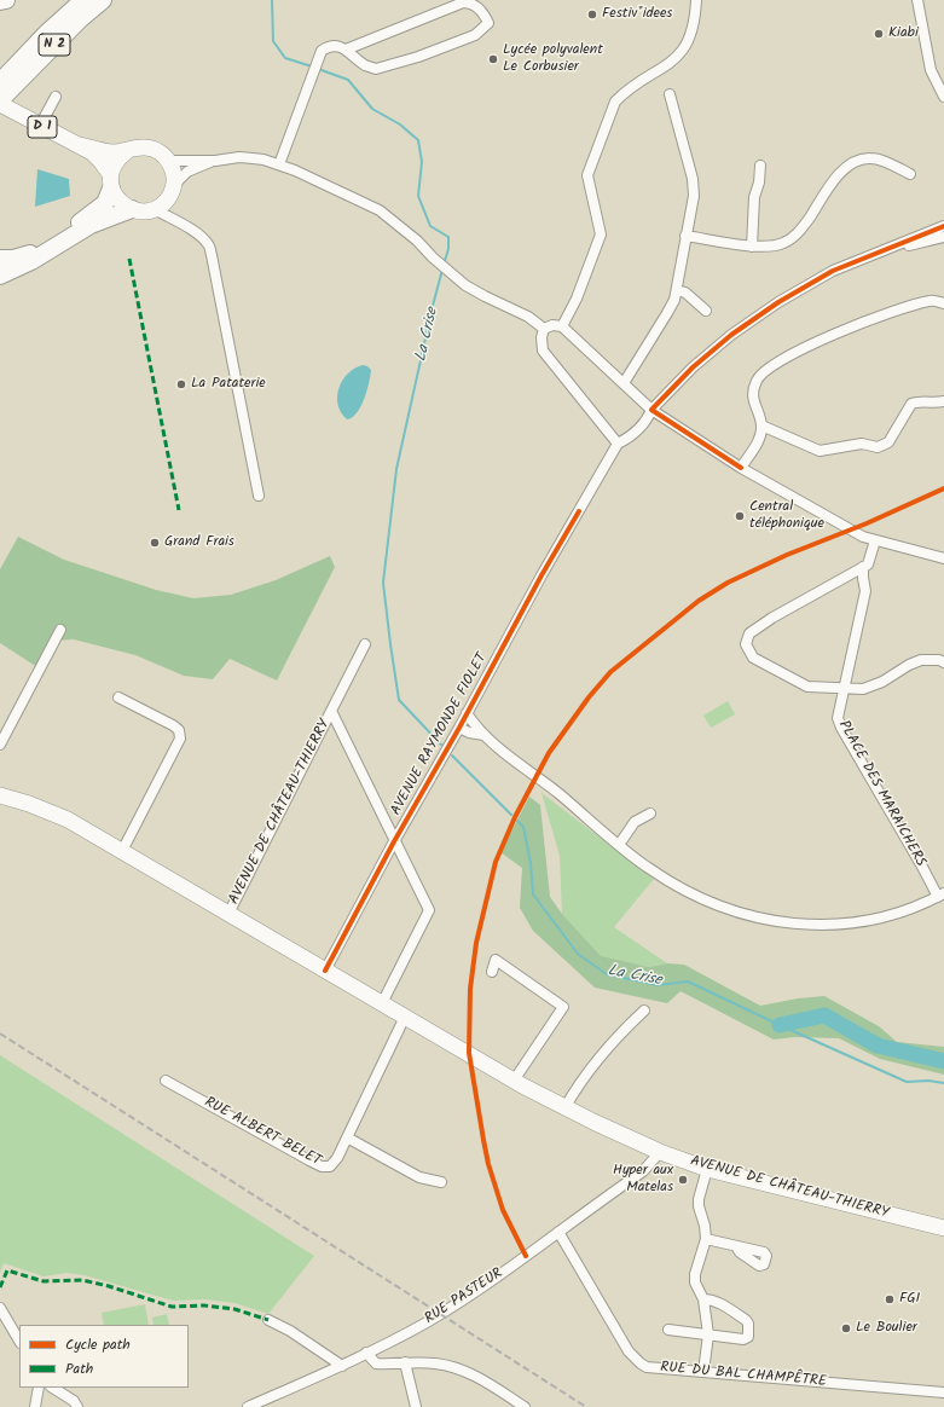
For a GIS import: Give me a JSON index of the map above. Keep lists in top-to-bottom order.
{
  "streets": {
    "highway": ["N 2"],
    "main road": ["D 1", "AVENUE DE CHÂTEAU-THIERRY"],
    "street": [
      "AVENUE RAYMONDE FIOLET",
      "PLACE DES MARAICHERS",
      "RUE ALBERT BELET",
      "RUE PASTEUR",
      "RUE DU BAL CHAMPÊTRE"
    ]
  },
  "crossings": [
    ["N 2", "D 1"],
    ["AVENUE RAYMONDE FIOLET", "AVENUE DE CHÂTEAU-THIERRY"],
    ["AVENUE DE CHÂTEAU-THIERRY", "RUE ALBERT BELET"],
    ["AVENUE DE CHÂTEAU-THIERRY", "RUE PASTEUR"],
    ["RUE PASTEUR", "RUE DU BAL CHAMPÊTRE"]
  ],
  "water": ["La Crise"],
  "places": [
    "Festiv*idees",
    "Kiabi",
    "Lycée polyvalent Le Corbusier",
    "La Pataterie",
    "Central téléphonique",
    "Grand Frais",
    "Hyper aux Matelas",
    "FGI",
    "Le Boulier"
  ],
  "legend": ["Cycle path", "Path"]
}
